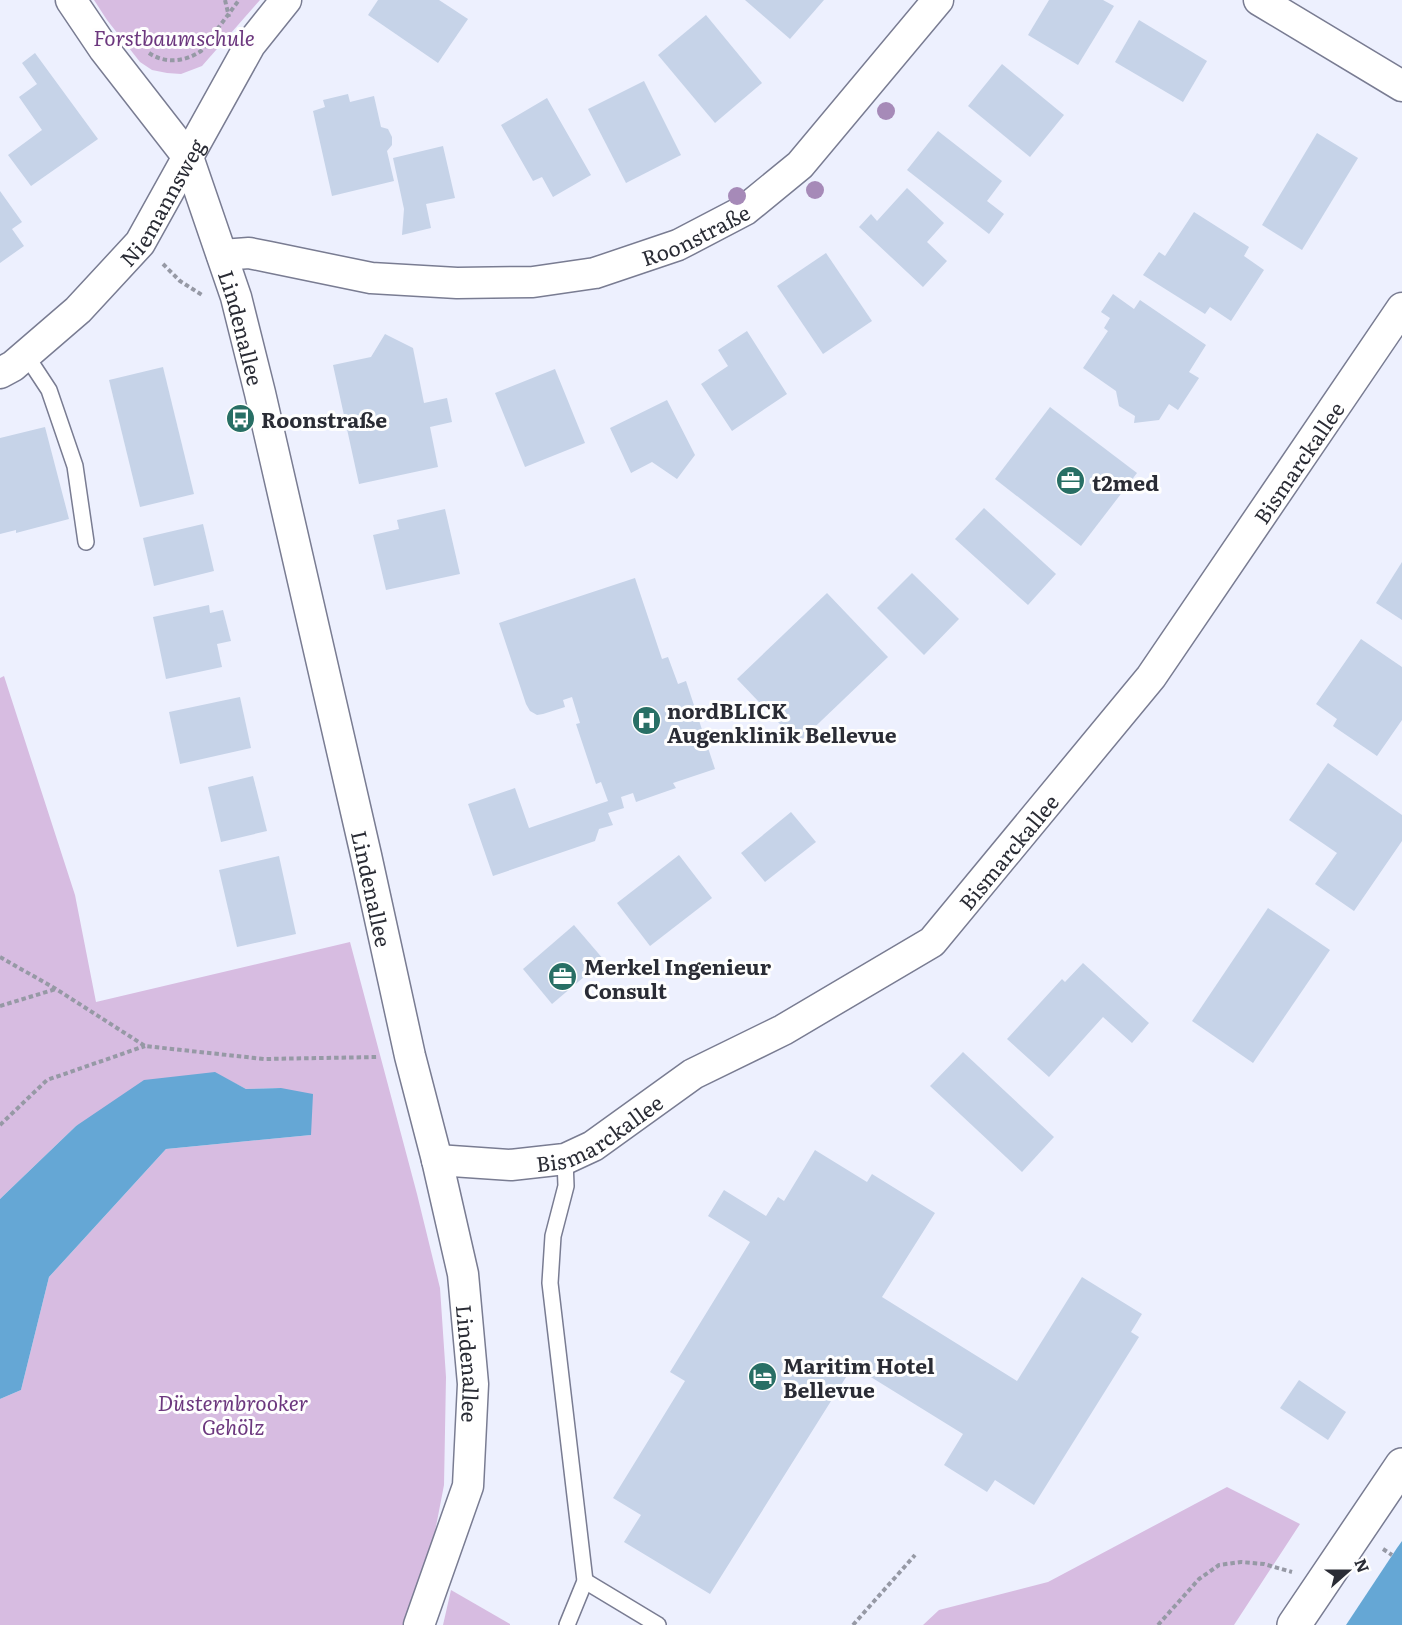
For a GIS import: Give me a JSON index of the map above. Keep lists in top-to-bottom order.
{
  "streets": {
    "street": [
      "Niemannsweg",
      "Roonstraße",
      "Lindenallee",
      "Bismarckallee"
    ]
  },
  "crossings": [
    ["Niemannsweg", "Lindenallee"],
    ["Roonstraße", "Lindenallee"],
    ["Lindenallee", "Bismarckallee"]
  ],
  "parks": ["Forstbaumschule", "Düsternbrooker Gehölz"],
  "places": {
    "bus stop": ["Roonstraße"],
    "office": ["t2med", "Merkel Ingenieur Consult"],
    "hospital": ["nordBLICK Augenklinik Bellevue"],
    "hotel": ["Maritim Hotel Bellevue"]
  },
  "north": "right"
}
